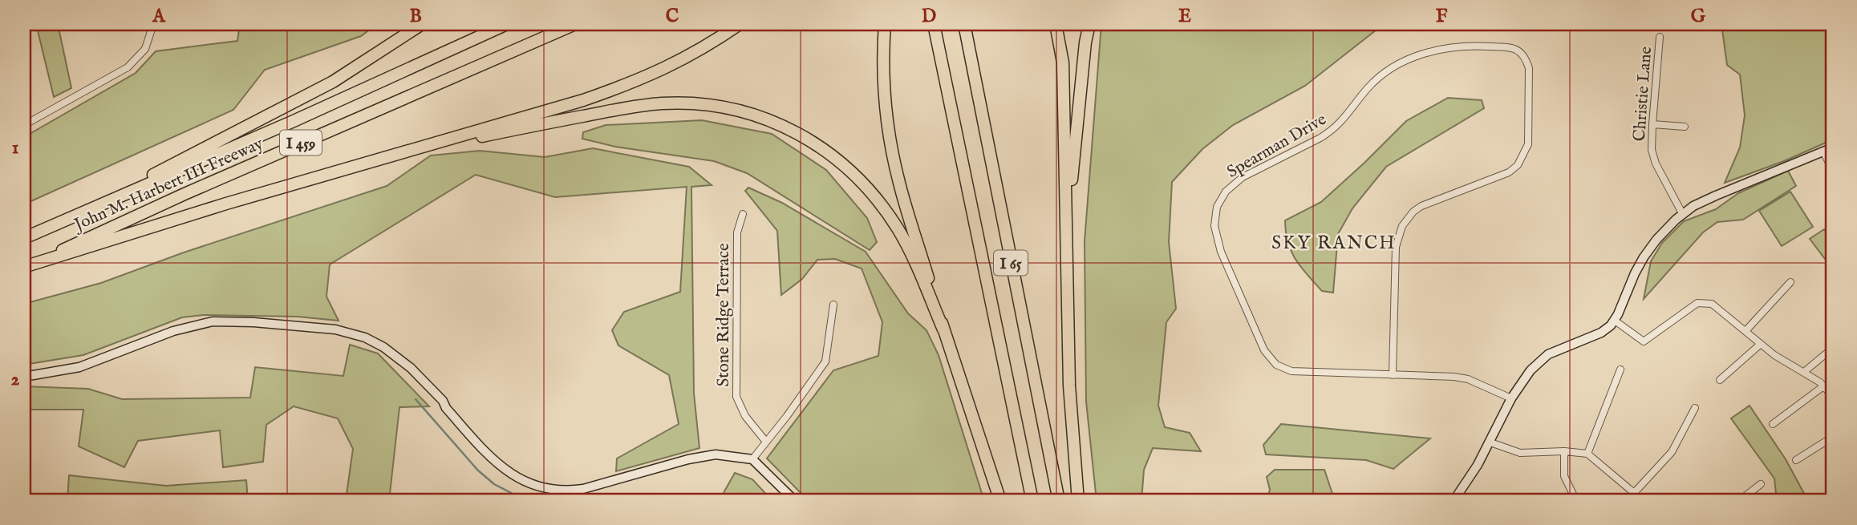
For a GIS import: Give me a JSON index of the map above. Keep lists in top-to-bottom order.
{
  "streets": {
    "highway": ["I 459", "John M. Harbert III Freeway", "I 65"],
    "street": ["Christie Lane", "Spearman Drive", "Stone Ridge Terrace"]
  },
  "districts": ["SKY RANCH"],
  "grid": {
    "columns": [
      "A",
      "B",
      "C",
      "D",
      "E",
      "F",
      "G"
    ],
    "rows": ["1", "2"]
  }
}
